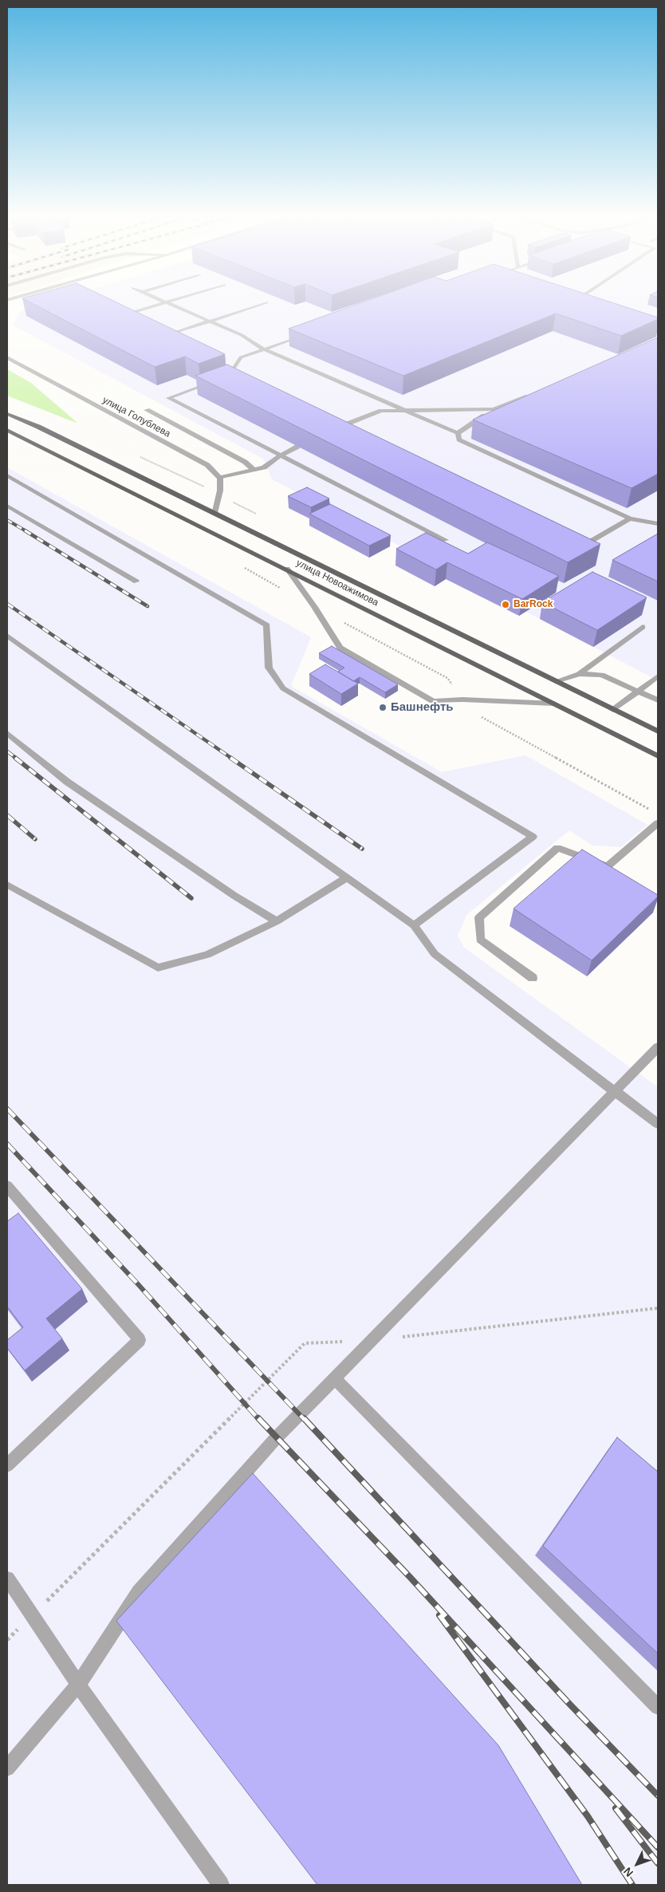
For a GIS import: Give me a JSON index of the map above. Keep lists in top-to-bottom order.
{
  "streets": {
    "main road": ["улица Новоажимова"],
    "street": ["улица Голублева"]
  },
  "places": ["BarRock", "Башнефть"],
  "north": "bottom left"
}
